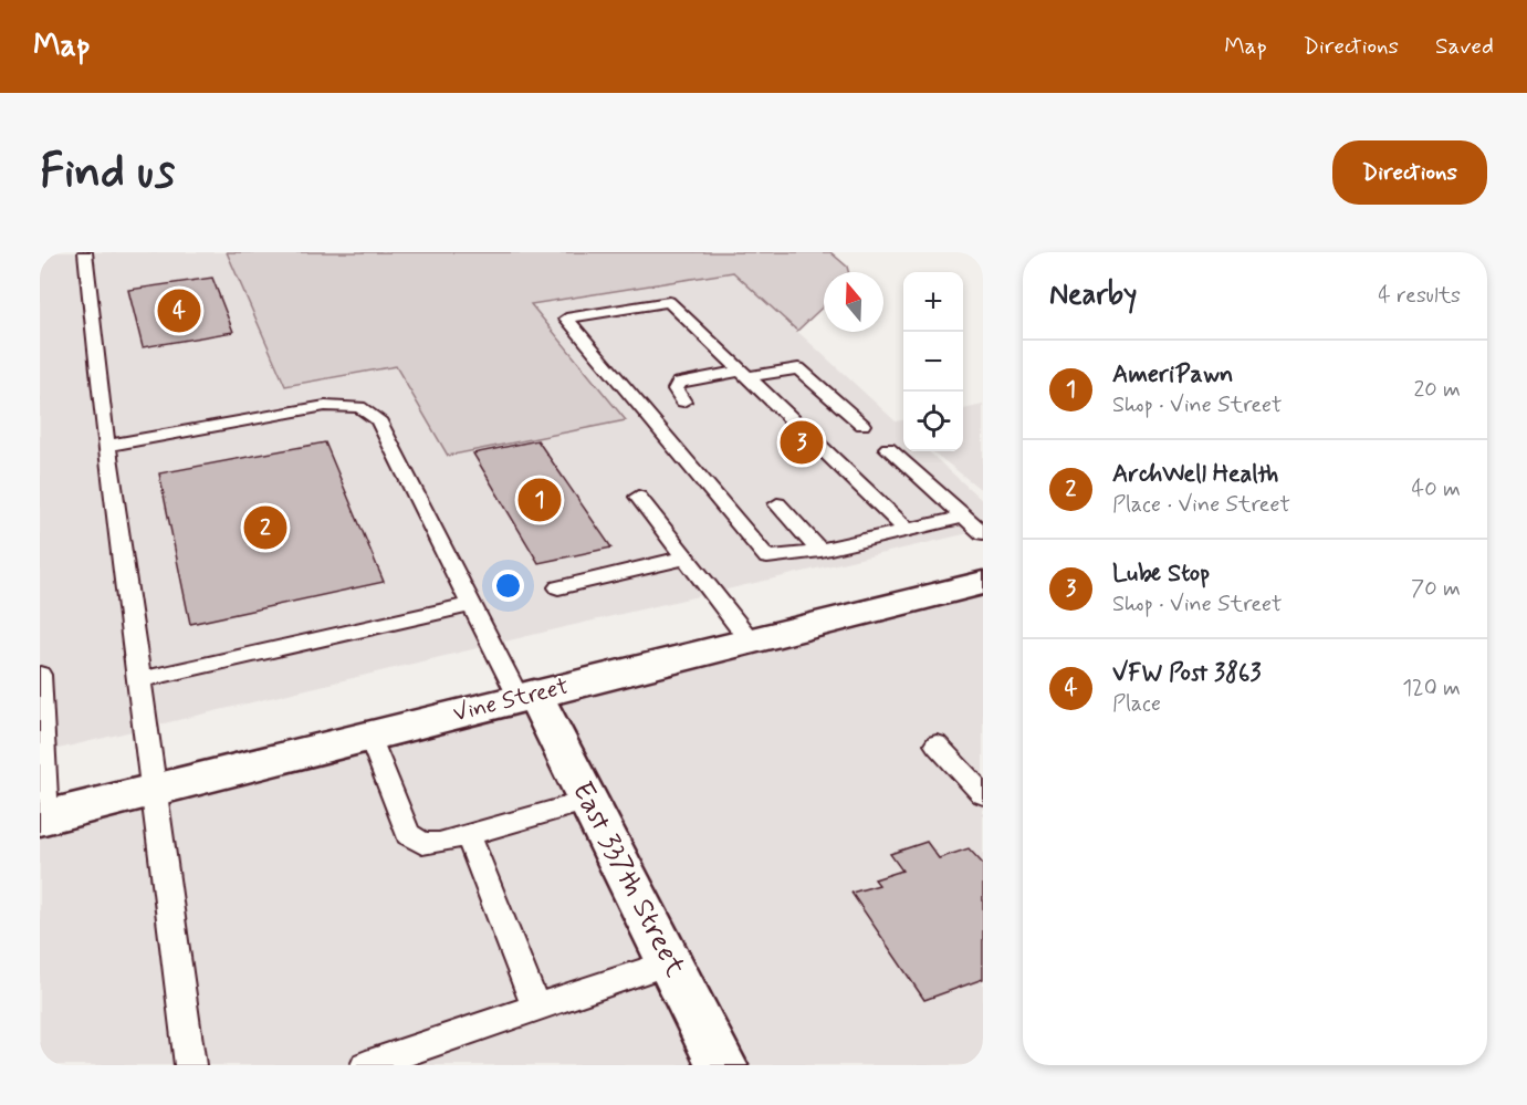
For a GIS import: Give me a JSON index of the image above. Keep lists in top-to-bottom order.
{
  "streets": {
    "main road": ["Vine Street", "East 337th Street"]
  },
  "crossings": [
    ["Vine Street", "East 337th Street"]
  ],
  "north": "top",
  "page": {
    "header": "Map",
    "nav": ["Map", "Directions", "Saved"],
    "buttons": "Directions",
    "title": "Find us",
    "heading": ["Nearby", "4 results"],
    "map_buttons": ["+", "−"],
    "pins": [
      "4",
      "3",
      "1",
      "2"
    ],
    "list": [
      {
        "mark": "1",
        "name": "AmeriPawn",
        "note": "Shop · Vine Street",
        "value": "20 m"
      },
      {
        "mark": "2",
        "name": "ArchWell Health",
        "note": "Place · Vine Street",
        "value": "40 m"
      },
      {
        "mark": "3",
        "name": "Lube Stop",
        "note": "Shop · Vine Street",
        "value": "70 m"
      },
      {
        "mark": "4",
        "name": "VFW Post 3863",
        "note": "Place",
        "value": "120 m"
      }
    ]
  }
}
